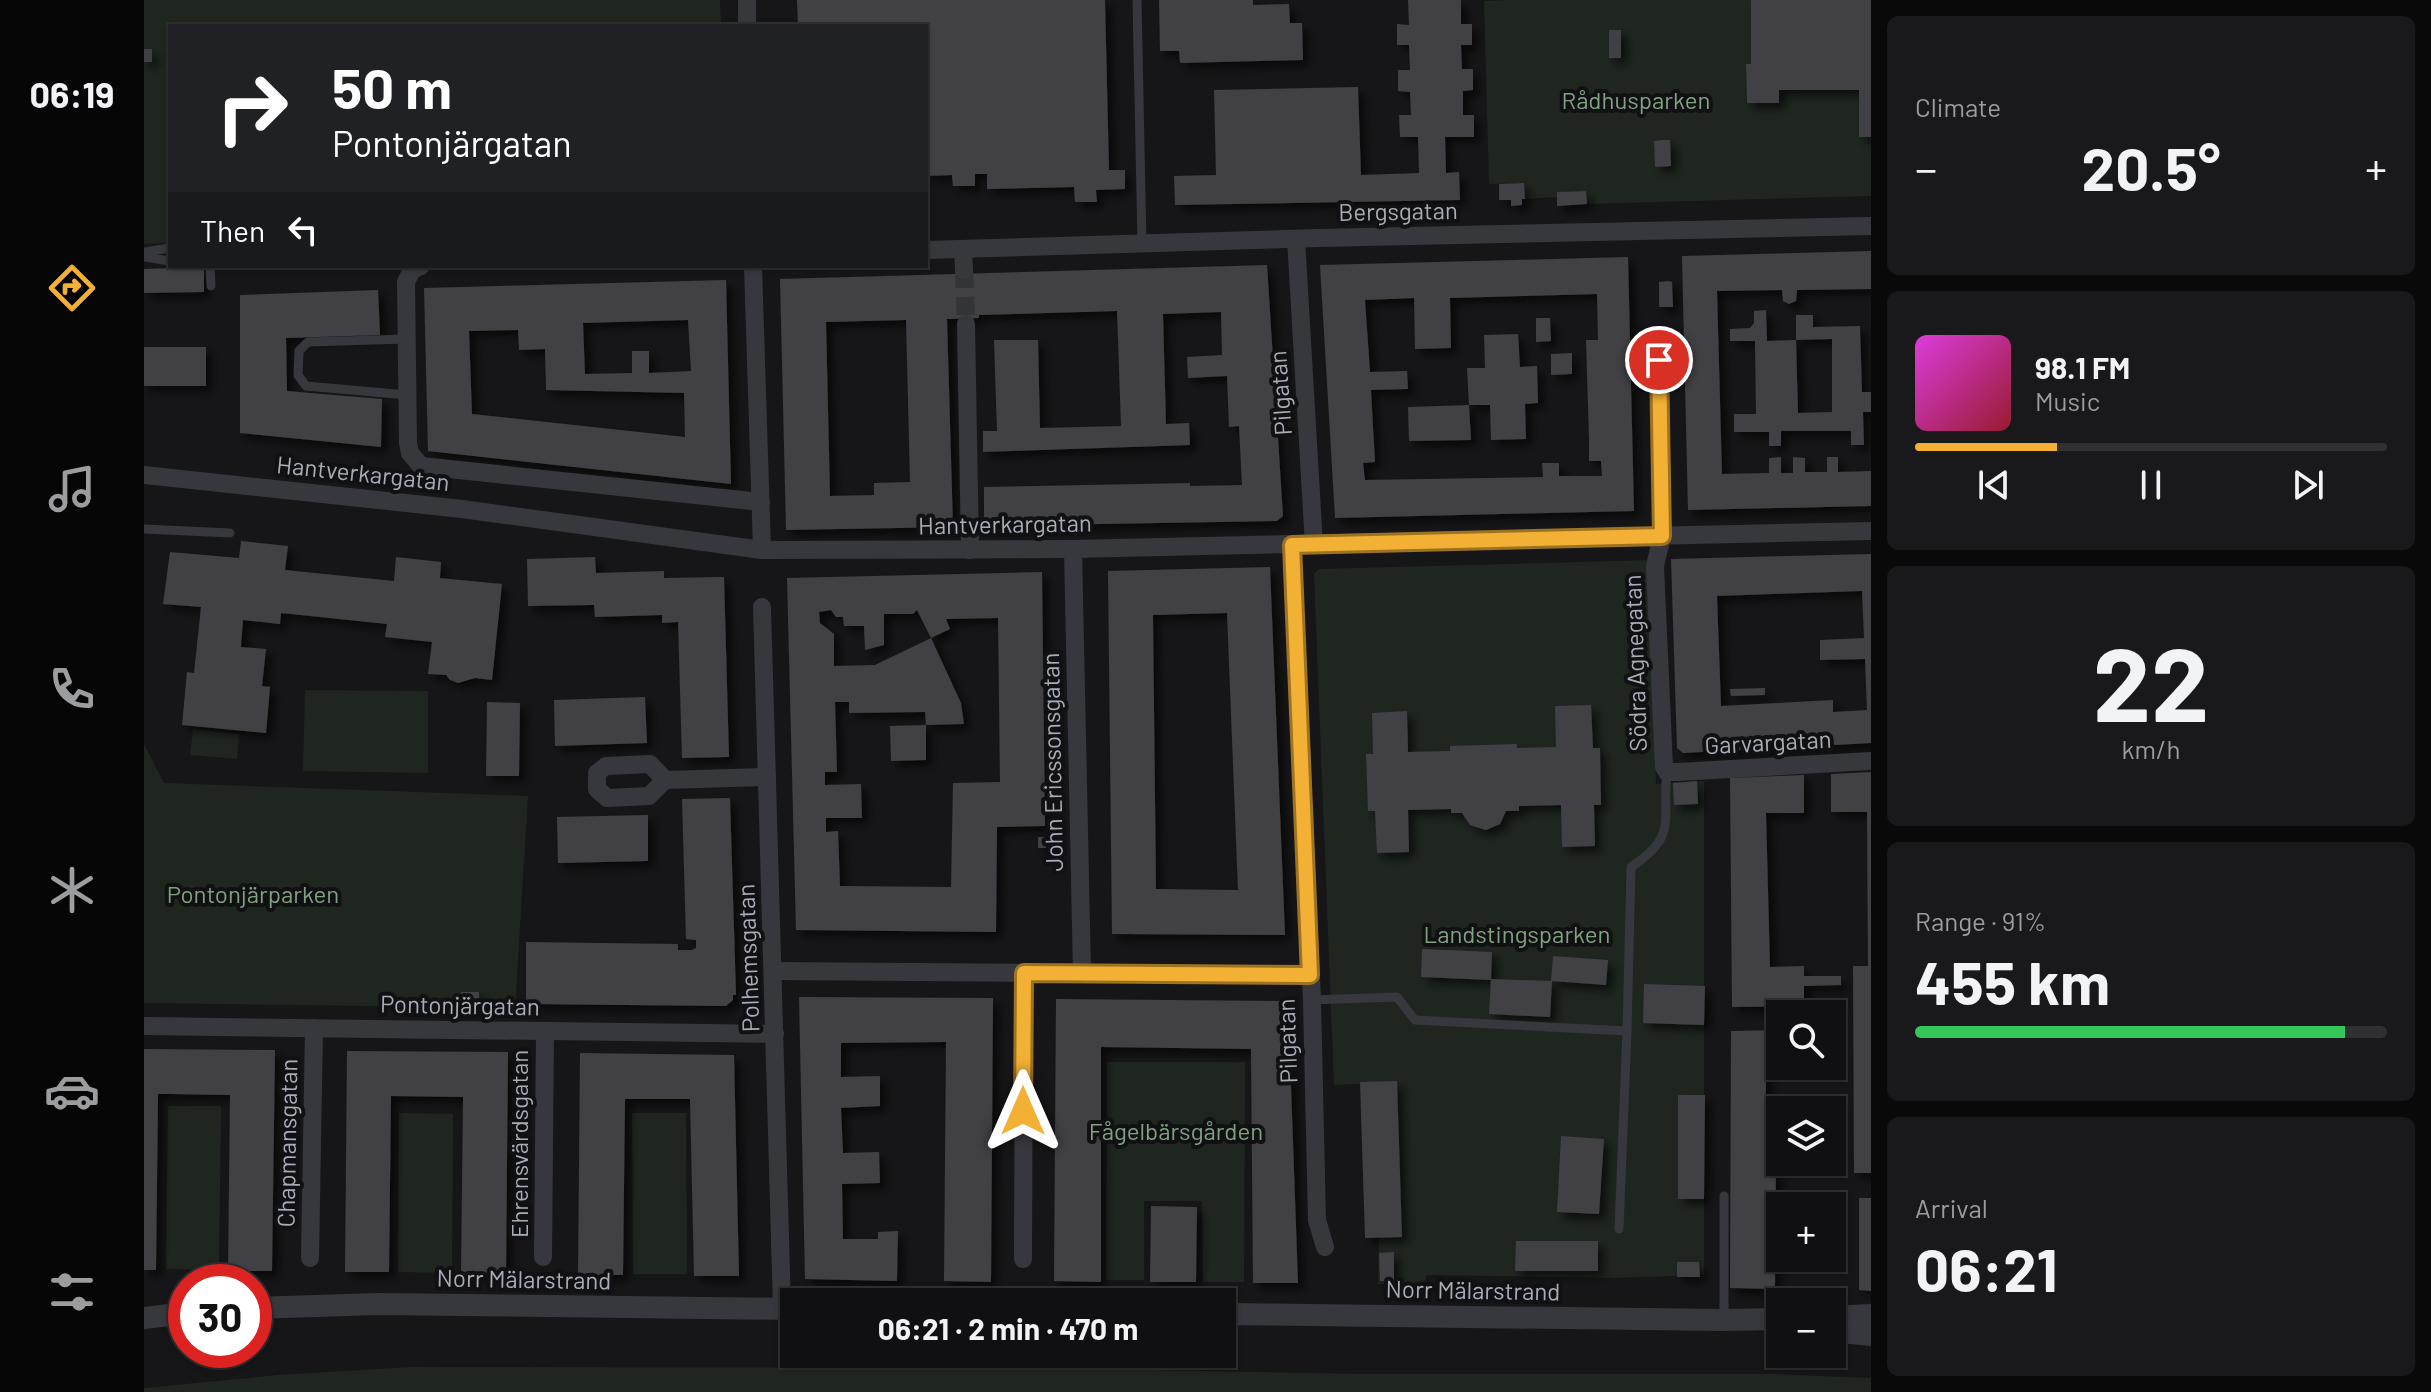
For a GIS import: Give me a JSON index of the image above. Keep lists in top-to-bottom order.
{
  "streets": {
    "street": [
      "Bergsgatan",
      "Pilgatan",
      "Hantverkargatan",
      "Södra Agnegatan",
      "Garvargatan",
      "John Ericssonsgatan",
      "Polhemsgatan",
      "Pontonjärgatan",
      "Chapmansgatan",
      "Ehrensvärdsgatan",
      "Norr Mälarstrand"
    ]
  },
  "crossings": [
    ["Bergsgatan", "Pilgatan"],
    ["Pilgatan", "Hantverkargatan"],
    ["Hantverkargatan", "Södra Agnegatan"],
    ["Hantverkargatan", "John Ericssonsgatan"],
    ["Södra Agnegatan", "Garvargatan"],
    ["Polhemsgatan", "Pontonjärgatan"],
    ["Pontonjärgatan", "Chapmansgatan"],
    ["Pontonjärgatan", "Ehrensvärdsgatan"]
  ],
  "parks": [
    "Rådhusparken",
    "Pontonjärparken",
    "Landstingsparken",
    "Fågelbärsgården"
  ],
  "page": {
    "tabs": "06:19",
    "tile": [
      "Climate",
      ["22", "km/h"],
      ["Range · 91%", "455 km"],
      ["Arrival", "06:21"]
    ],
    "turn": ["50 m", "Pontonjärgatan"],
    "heat": ["−", "20.5°", "+"],
    "then": "Then",
    "song": ["98.1 FM", "Music"],
    "map_buttons": ["+", "−"],
    "limit": "30",
    "trip": "06:21 · 2 min · 470 m"
  }
}
